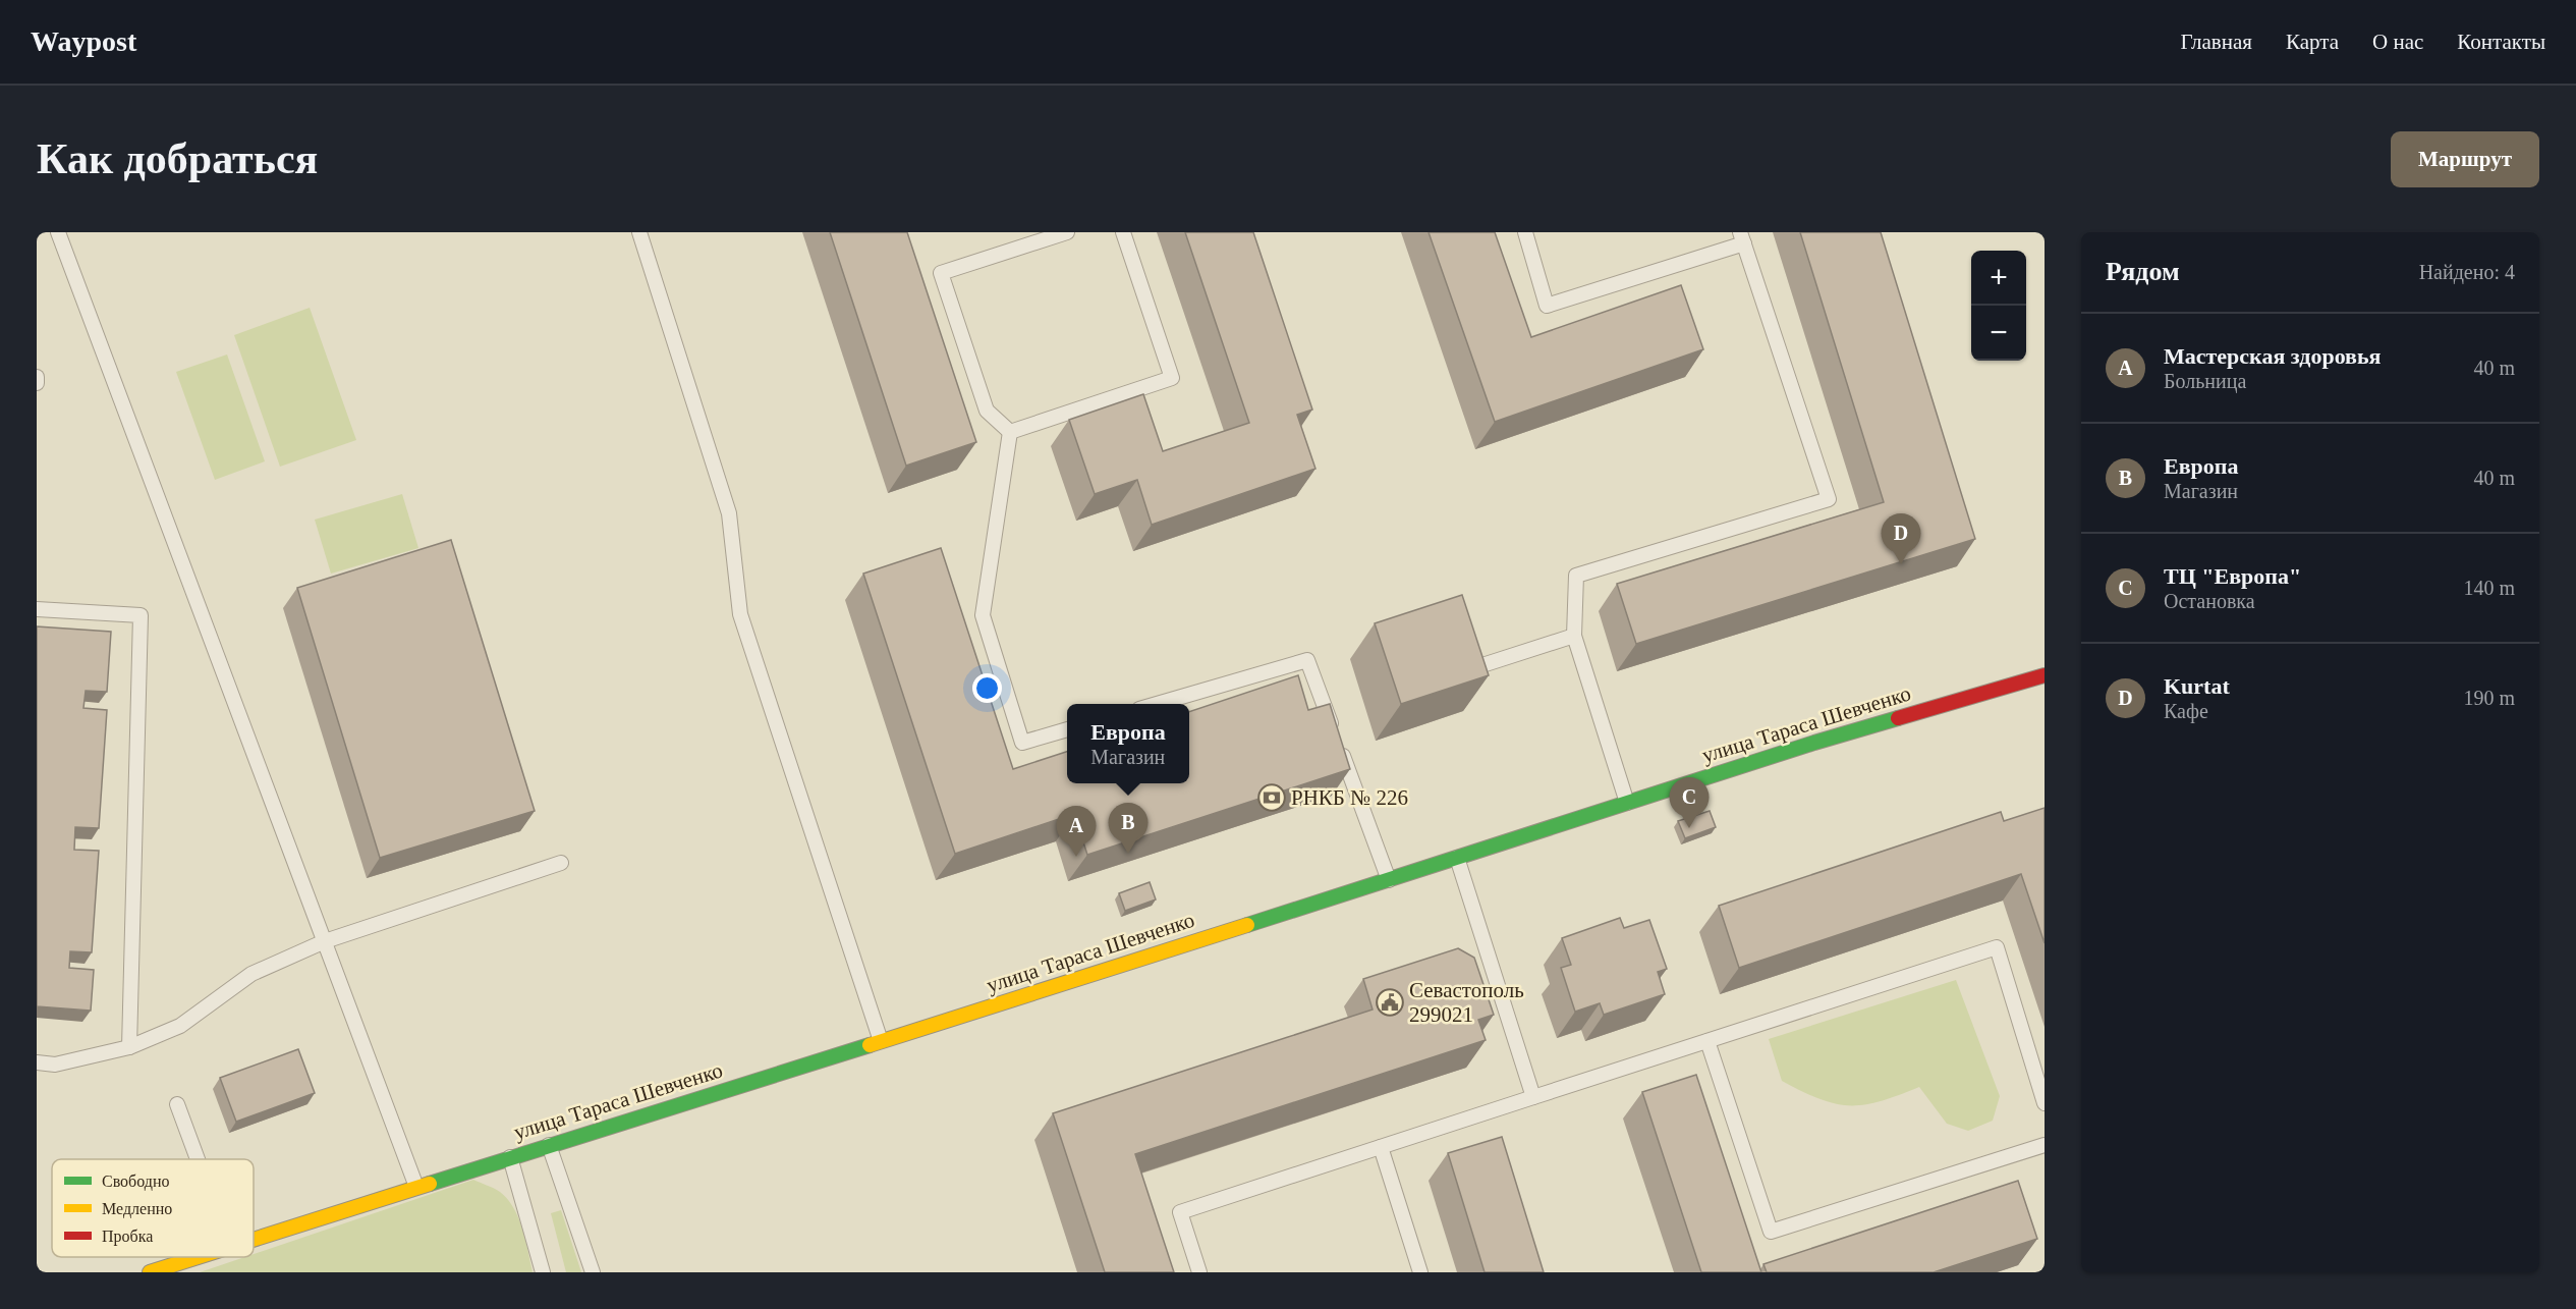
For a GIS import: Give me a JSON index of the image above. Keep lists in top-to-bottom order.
{
  "streets": {
    "main road": ["улица Тараса Шевченко"]
  },
  "places": {
    "bank": ["РНКБ № 226"],
    "public building": ["Севастополь 299021"]
  },
  "legend": ["Свободно", "Медленно", "Пробка"],
  "page": {
    "header": "Waypost",
    "nav": [
      "Главная",
      "Карта",
      "О нас",
      "Контакты"
    ],
    "buttons": "Маршрут",
    "title": "Как добраться",
    "heading": ["Рядом", "Найдено: 4"],
    "map_buttons": ["+", "−"],
    "list": [
      {
        "mark": "A",
        "name": "Мастерская здоровья",
        "note": "Больница",
        "value": "40 m"
      },
      {
        "mark": "B",
        "name": "Европа",
        "note": "Магазин",
        "value": "40 m"
      },
      {
        "mark": "C",
        "name": "ТЦ \"Европа\"",
        "note": "Остановка",
        "value": "140 m"
      },
      {
        "mark": "D",
        "name": "Kurtat",
        "note": "Кафе",
        "value": "190 m"
      }
    ],
    "pins": [
      "D",
      "C",
      "B",
      "A"
    ],
    "popup": ["Европа", "Магазин"]
  }
}
